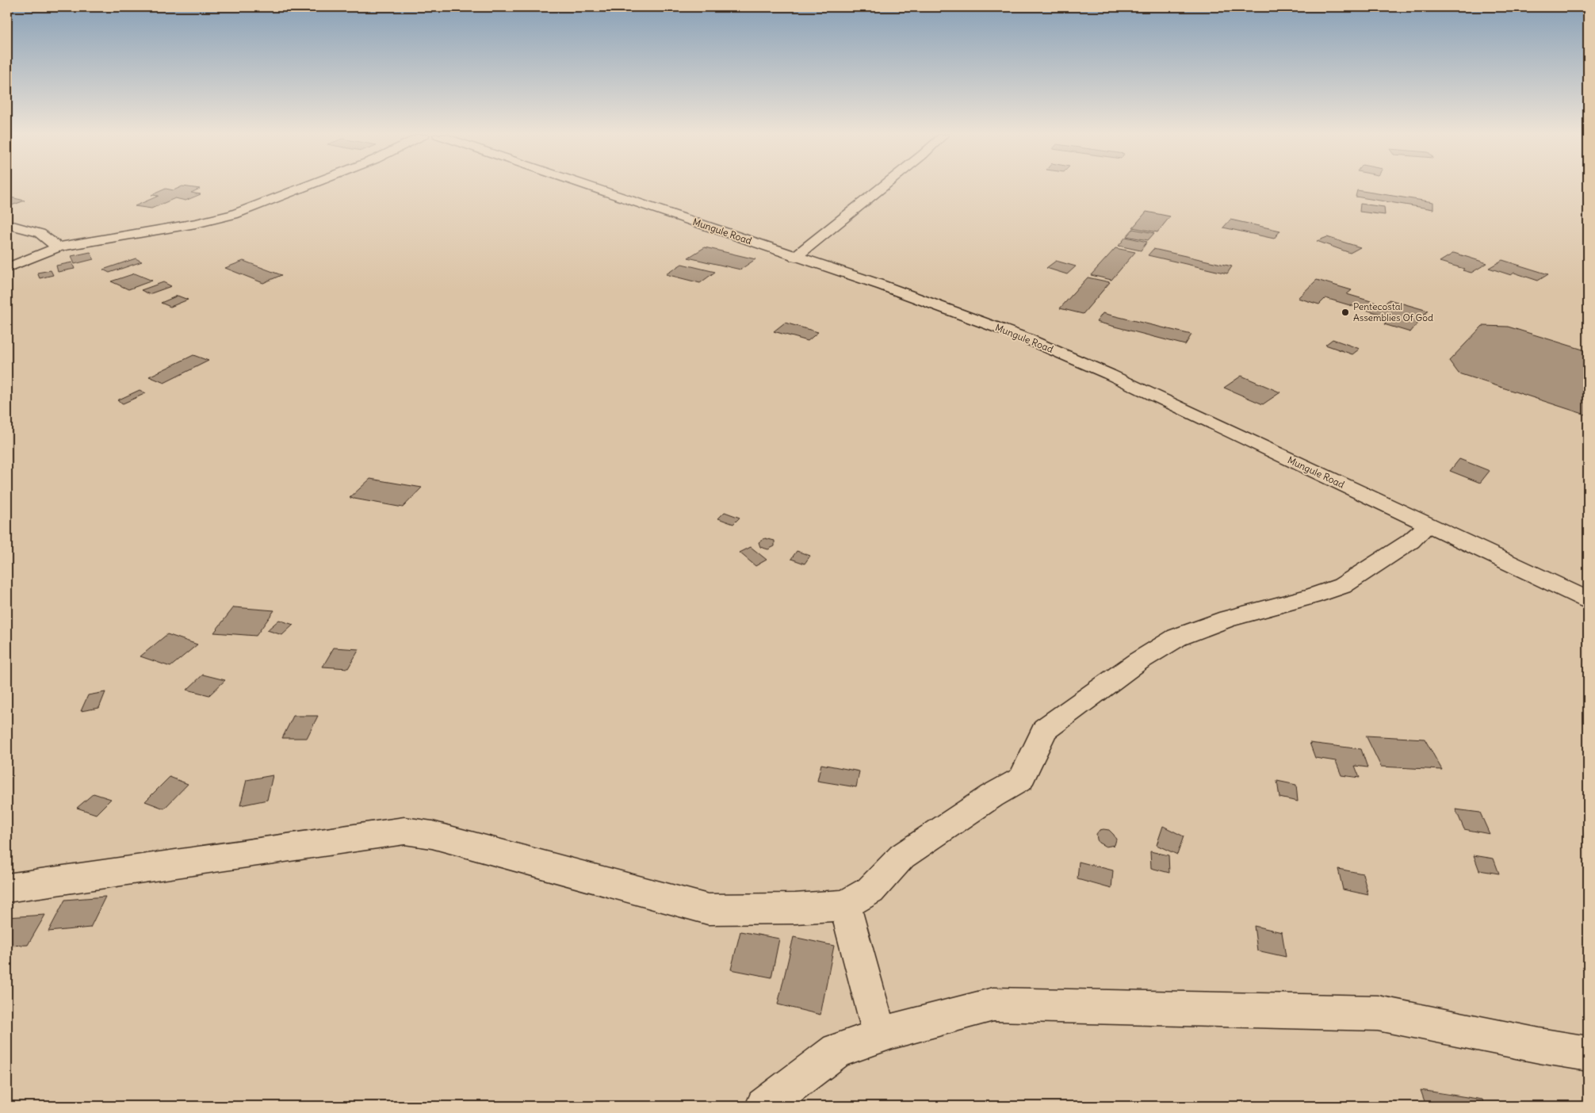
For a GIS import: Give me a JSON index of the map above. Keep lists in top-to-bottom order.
{
  "streets": {
    "street": ["Mungule Road"]
  },
  "places": ["Pentecostal Assemblies Of God"]
}
